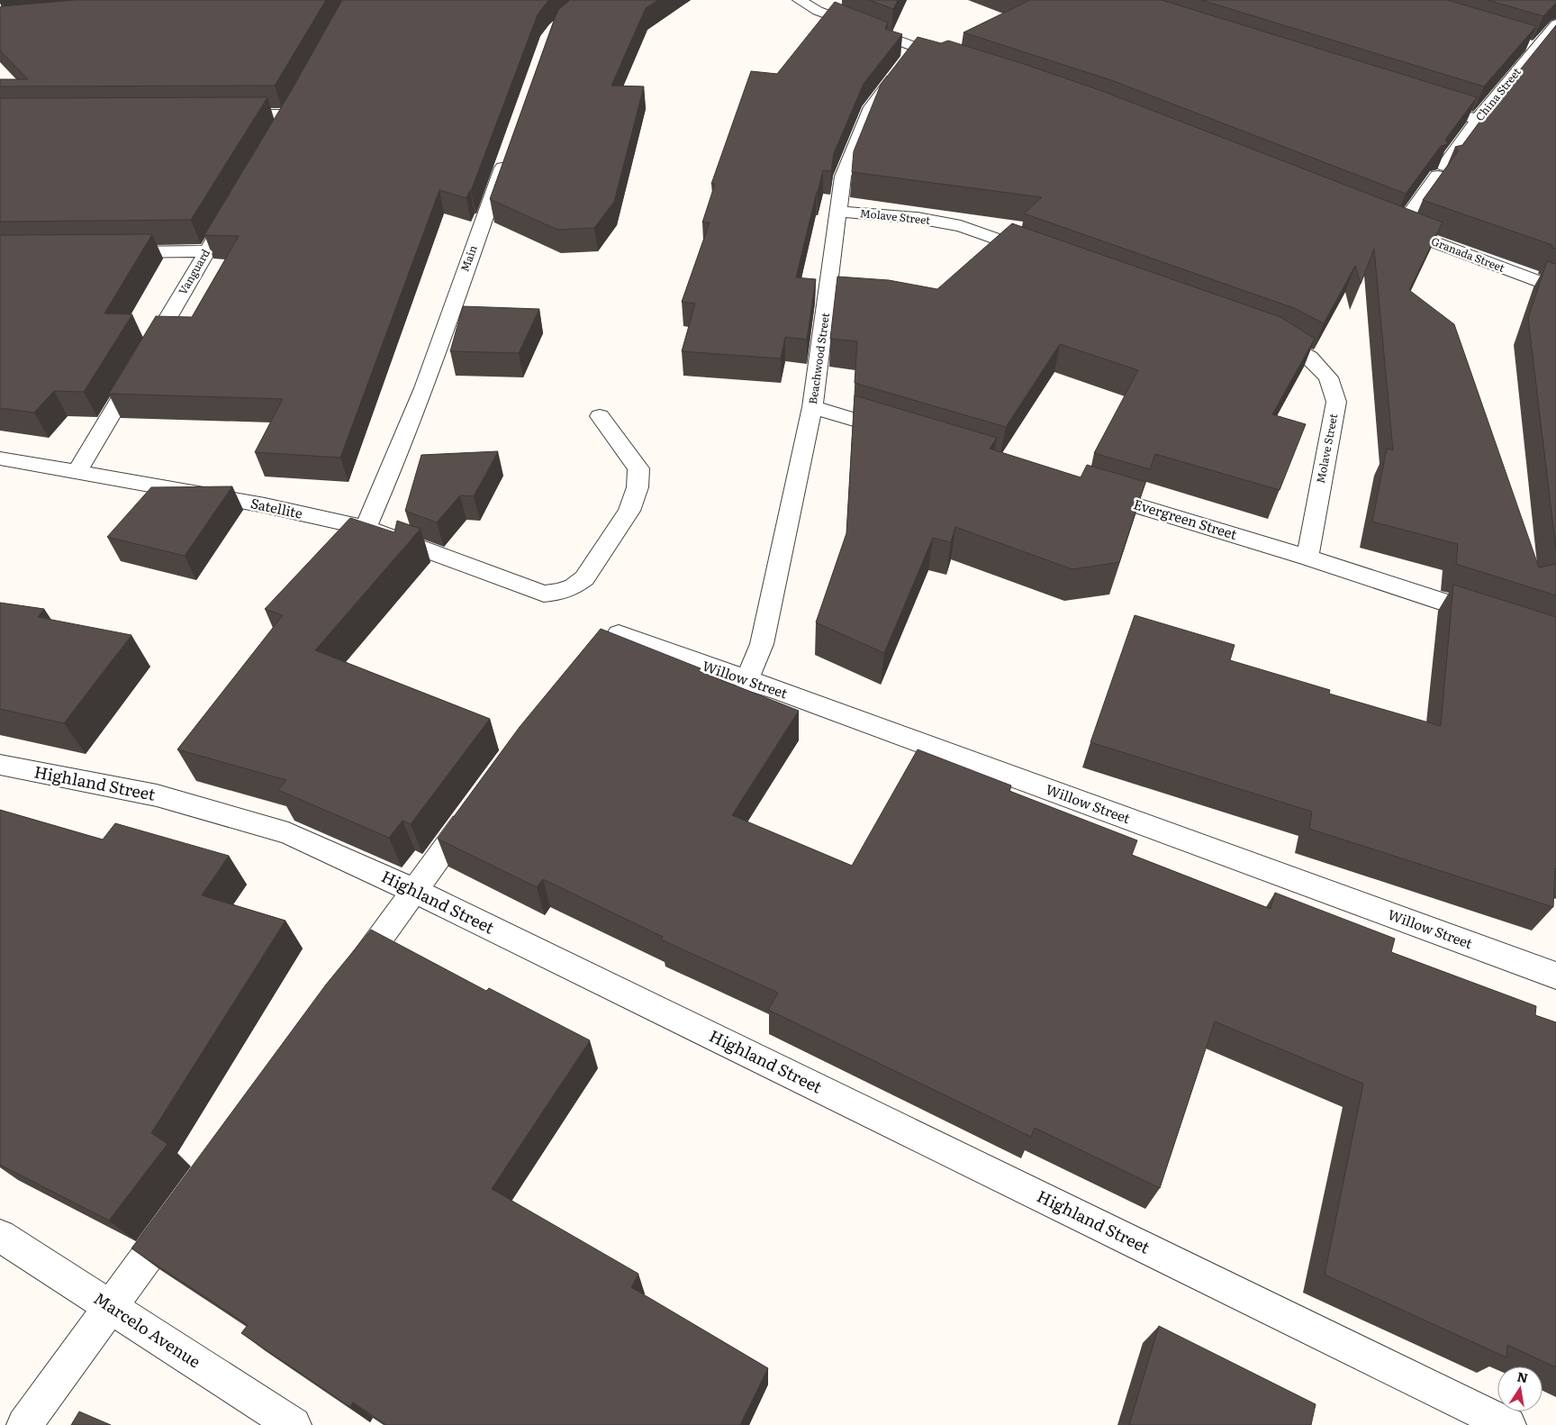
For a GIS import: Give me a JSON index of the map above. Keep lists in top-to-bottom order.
{
  "streets": {
    "street": [
      "China Street",
      "Molave Street",
      "Granada Street",
      "Main",
      "Vanguard",
      "Beachwood Street",
      "Satellite",
      "Evergreen Street",
      "Willow Street",
      "Highland Street",
      "Marcelo Avenue"
    ]
  },
  "crossings": [
    ["China Street", "Granada Street"],
    ["Molave Street", "Beachwood Street"],
    ["Molave Street", "Evergreen Street"],
    ["Main", "Satellite"],
    ["Vanguard", "Satellite"],
    ["Beachwood Street", "Willow Street"]
  ],
  "north": "top"
}
